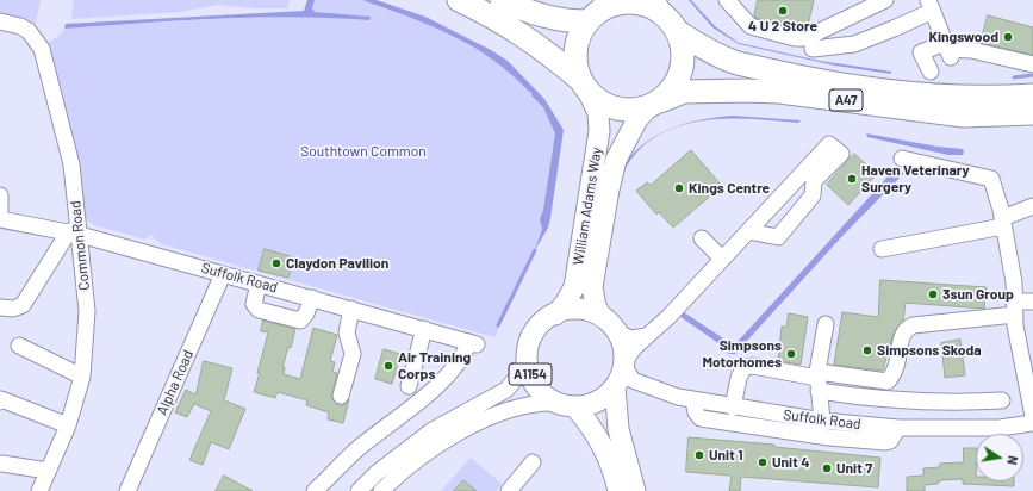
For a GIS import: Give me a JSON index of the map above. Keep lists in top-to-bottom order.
{
  "streets": {
    "highway": ["A47"],
    "main road": ["William Adams Way", "A1154"],
    "street": ["Common Road", "Suffolk Road", "Alpha Road"]
  },
  "crossings": [
    ["A47", "William Adams Way"],
    ["William Adams Way", "Suffolk Road"],
    ["William Adams Way", "A1154"],
    ["Common Road", "Suffolk Road"],
    ["Suffolk Road", "A1154"],
    ["Suffolk Road", "Alpha Road"]
  ],
  "parks": ["Southtown Common"],
  "places": [
    "4 U 2 Store",
    "Kingswood",
    "Haven Veterinary Surgery",
    "Kings Centre",
    "Claydon Pavilion",
    "3sun Group",
    "Simpsons Skoda",
    "Simpsons Motorhomes",
    "Air Training Corps",
    "Unit 1",
    "Unit 4",
    "Unit 7"
  ],
  "north": "right"
}
